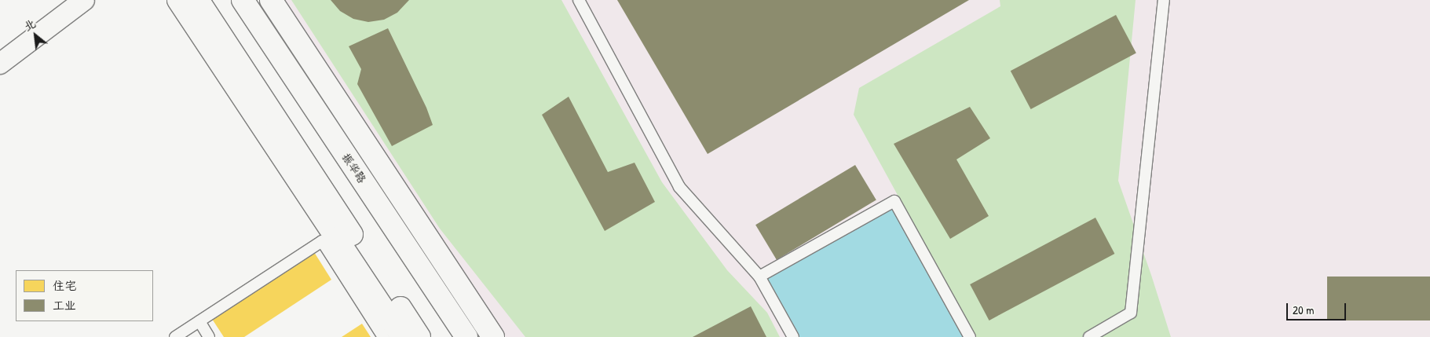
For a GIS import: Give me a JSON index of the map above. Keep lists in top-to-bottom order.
{
  "streets": {
    "street": ["振华路"]
  },
  "legend": ["住宅", "工业"],
  "scale_bar": "20 m",
  "north": "top left"
}
